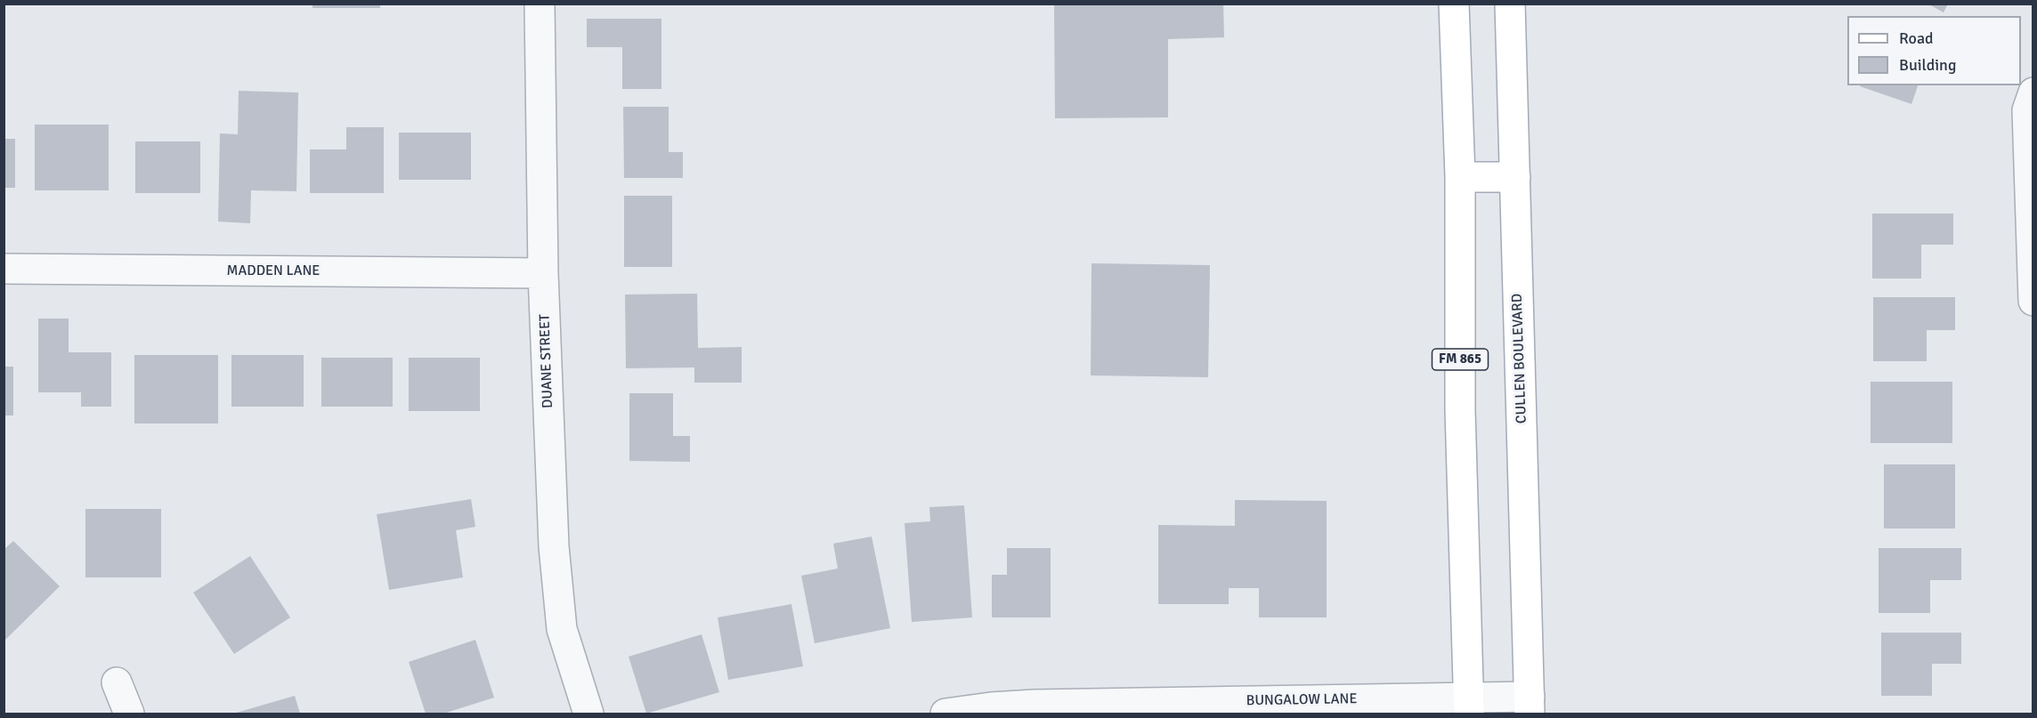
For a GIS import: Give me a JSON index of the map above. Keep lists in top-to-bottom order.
{
  "streets": {
    "main road": ["CULLEN BOULEVARD", "FM 865"],
    "street": ["MADDEN LANE", "DUANE STREET", "BUNGALOW LANE"]
  },
  "crossings": [
    ["MADDEN LANE", "DUANE STREET"],
    ["CULLEN BOULEVARD", "BUNGALOW LANE"],
    ["FM 865", "BUNGALOW LANE"]
  ],
  "legend": ["Road", "Building"]
}
